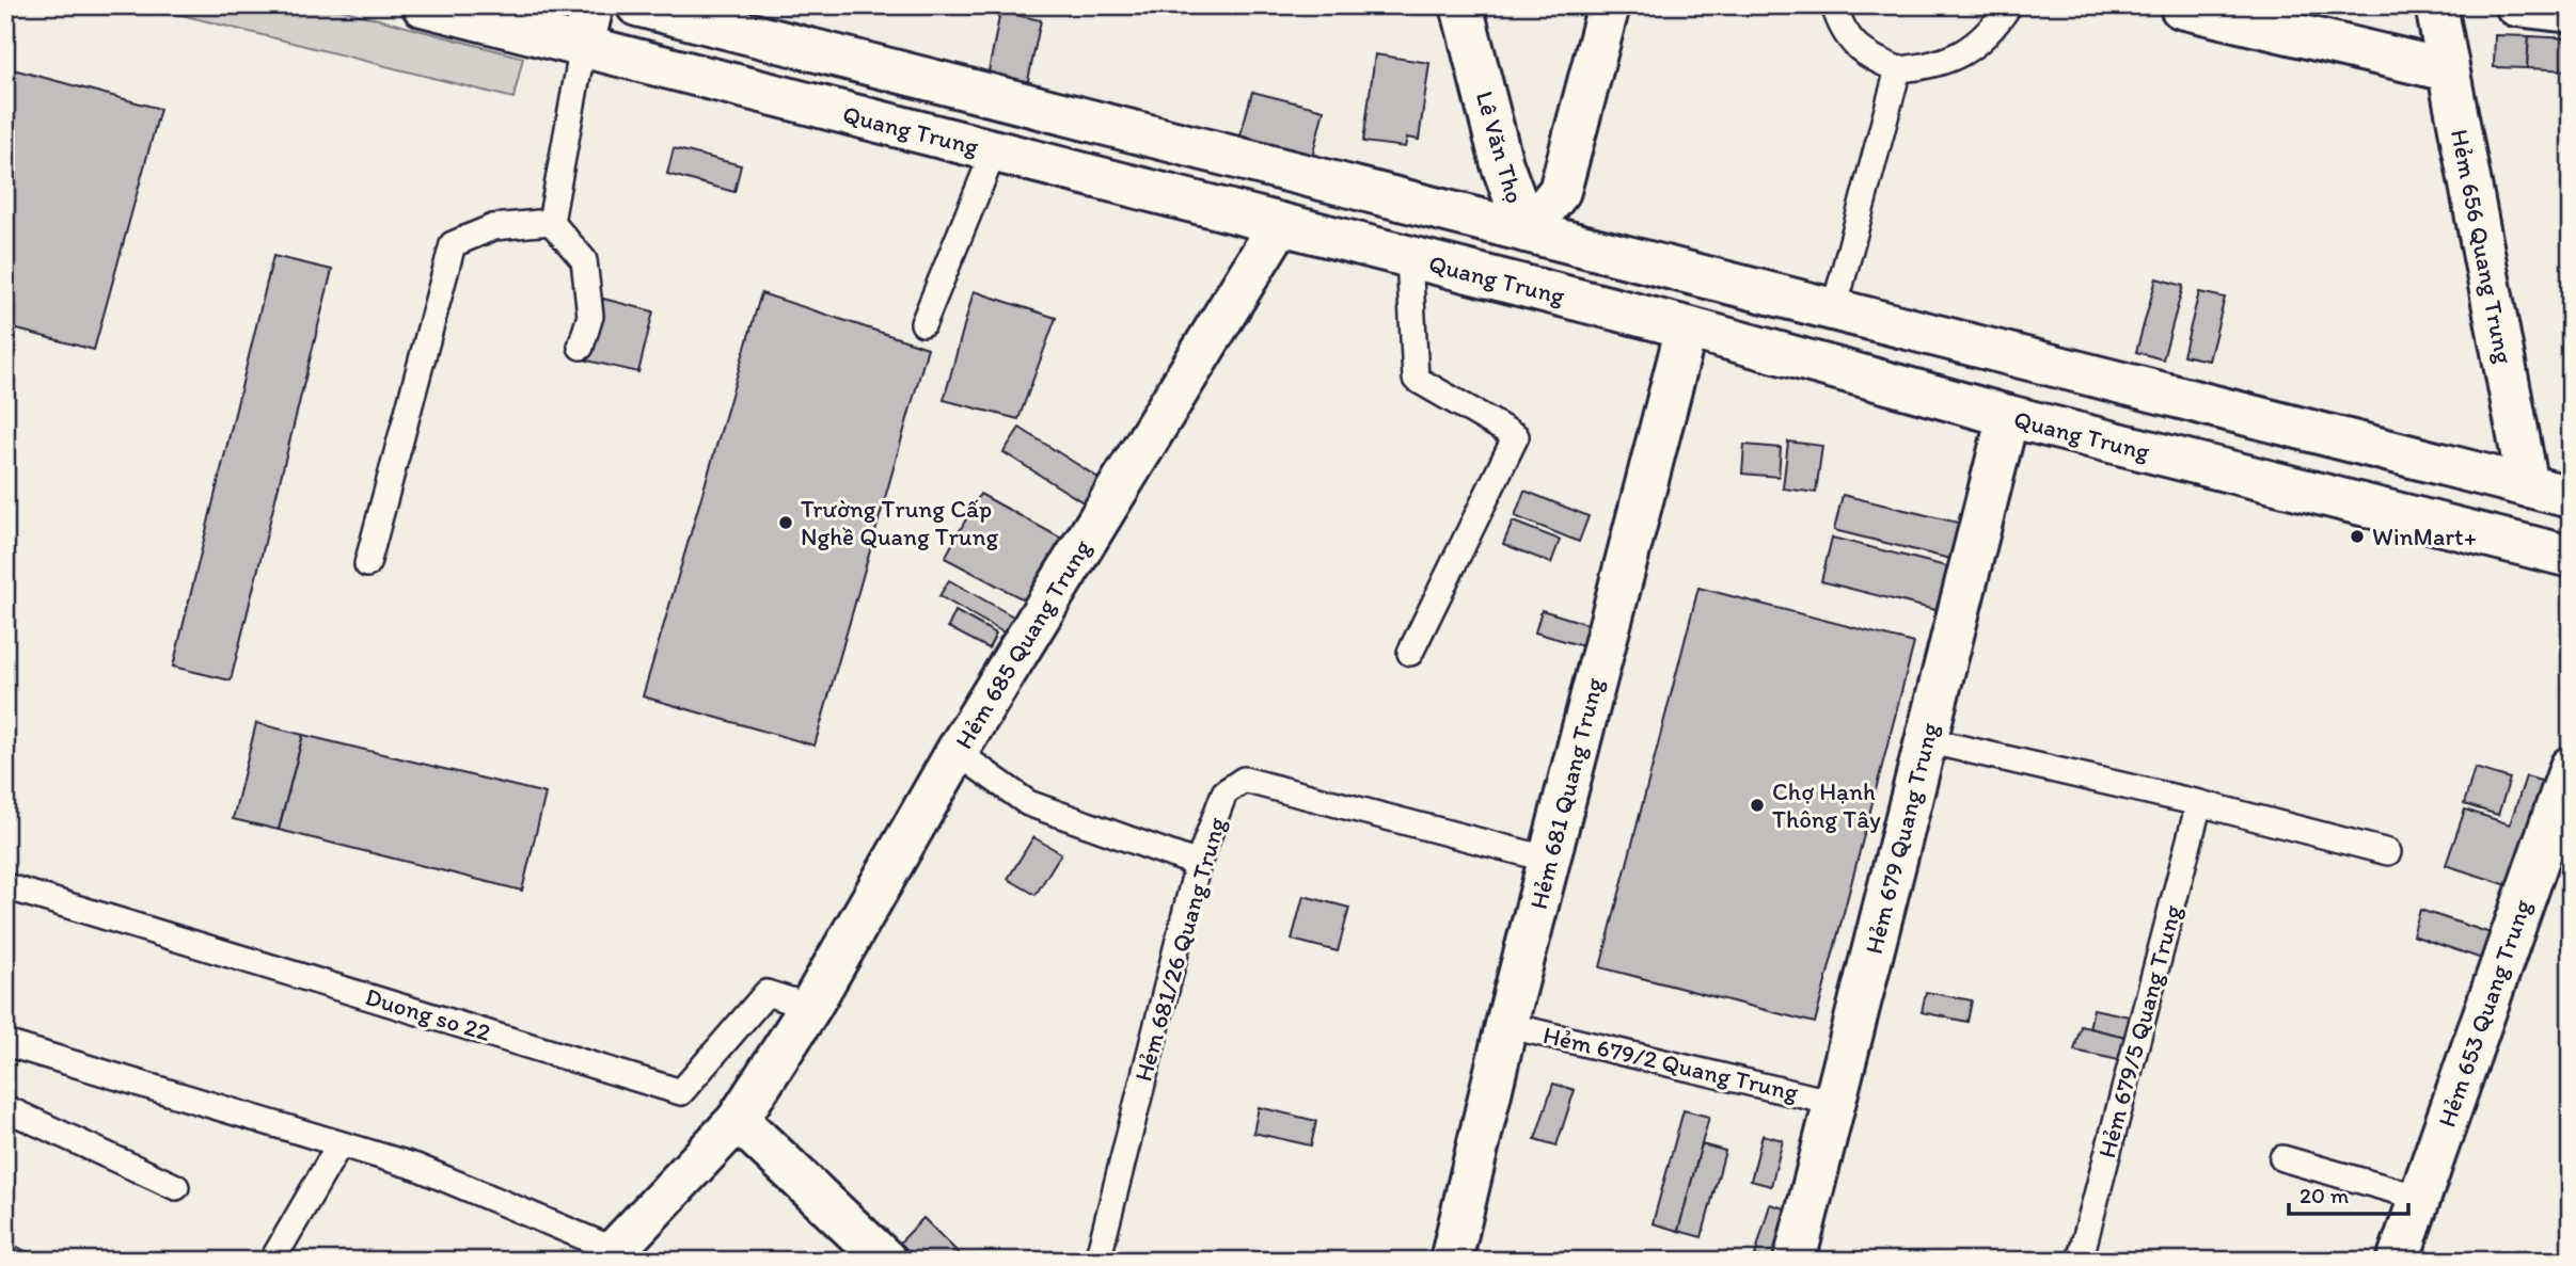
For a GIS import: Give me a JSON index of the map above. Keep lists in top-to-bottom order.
{
  "streets": {
    "street": [
      "Quang Trung",
      "Lê Văn Thọ",
      "Hẻm 656 Quang Trung",
      "Hẻm 685 Quang Trung",
      "Hẻm 681 Quang Trung",
      "Hẻm 679 Quang Trung",
      "Hẻm 653 Quang Trung"
    ],
    "lane": [
      "Hẻm 681/26 Quang Trung",
      "Duong so 22",
      "Hẻm 679/5 Quang Trung",
      "Hẻm 679/2 Quang Trung"
    ]
  },
  "crossings": [
    ["Quang Trung", "Lê Văn Thọ"],
    ["Quang Trung", "Hẻm 685 Quang Trung"],
    ["Quang Trung", "Hẻm 681 Quang Trung"],
    ["Quang Trung", "Hẻm 679 Quang Trung"],
    ["Hẻm 685 Quang Trung", "Duong so 22"],
    ["Hẻm 681 Quang Trung", "Hẻm 681/26 Quang Trung"],
    ["Hẻm 681 Quang Trung", "Hẻm 679/2 Quang Trung"],
    ["Hẻm 679 Quang Trung", "Hẻm 679/2 Quang Trung"]
  ],
  "places": ["Trường Trung Cấp Nghề Quang Trung", "WinMart+", "Chợ Hạnh Thông Tây"],
  "scale_bar": "20 m"
}
